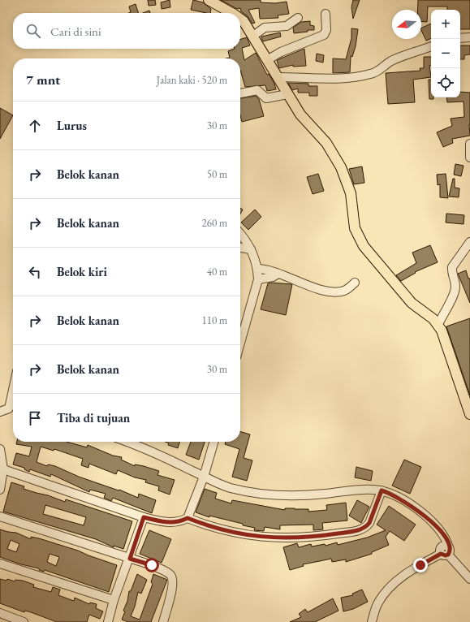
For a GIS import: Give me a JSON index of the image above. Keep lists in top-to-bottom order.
{
  "north": "left",
  "page": {
    "map_buttons": ["+", "−"],
    "search": "Cari di sini",
    "heading": ["7 mnt", "Jalan kaki · 520 m"],
    "list": [
      ["Lurus", "30 m"],
      ["Belok kanan", "50 m"],
      ["Belok kanan", "260 m"],
      ["Belok kiri", "40 m"],
      ["Belok kanan", "110 m"],
      ["Belok kanan", "30 m"],
      "Tiba di tujuan"
    ]
  }
}
